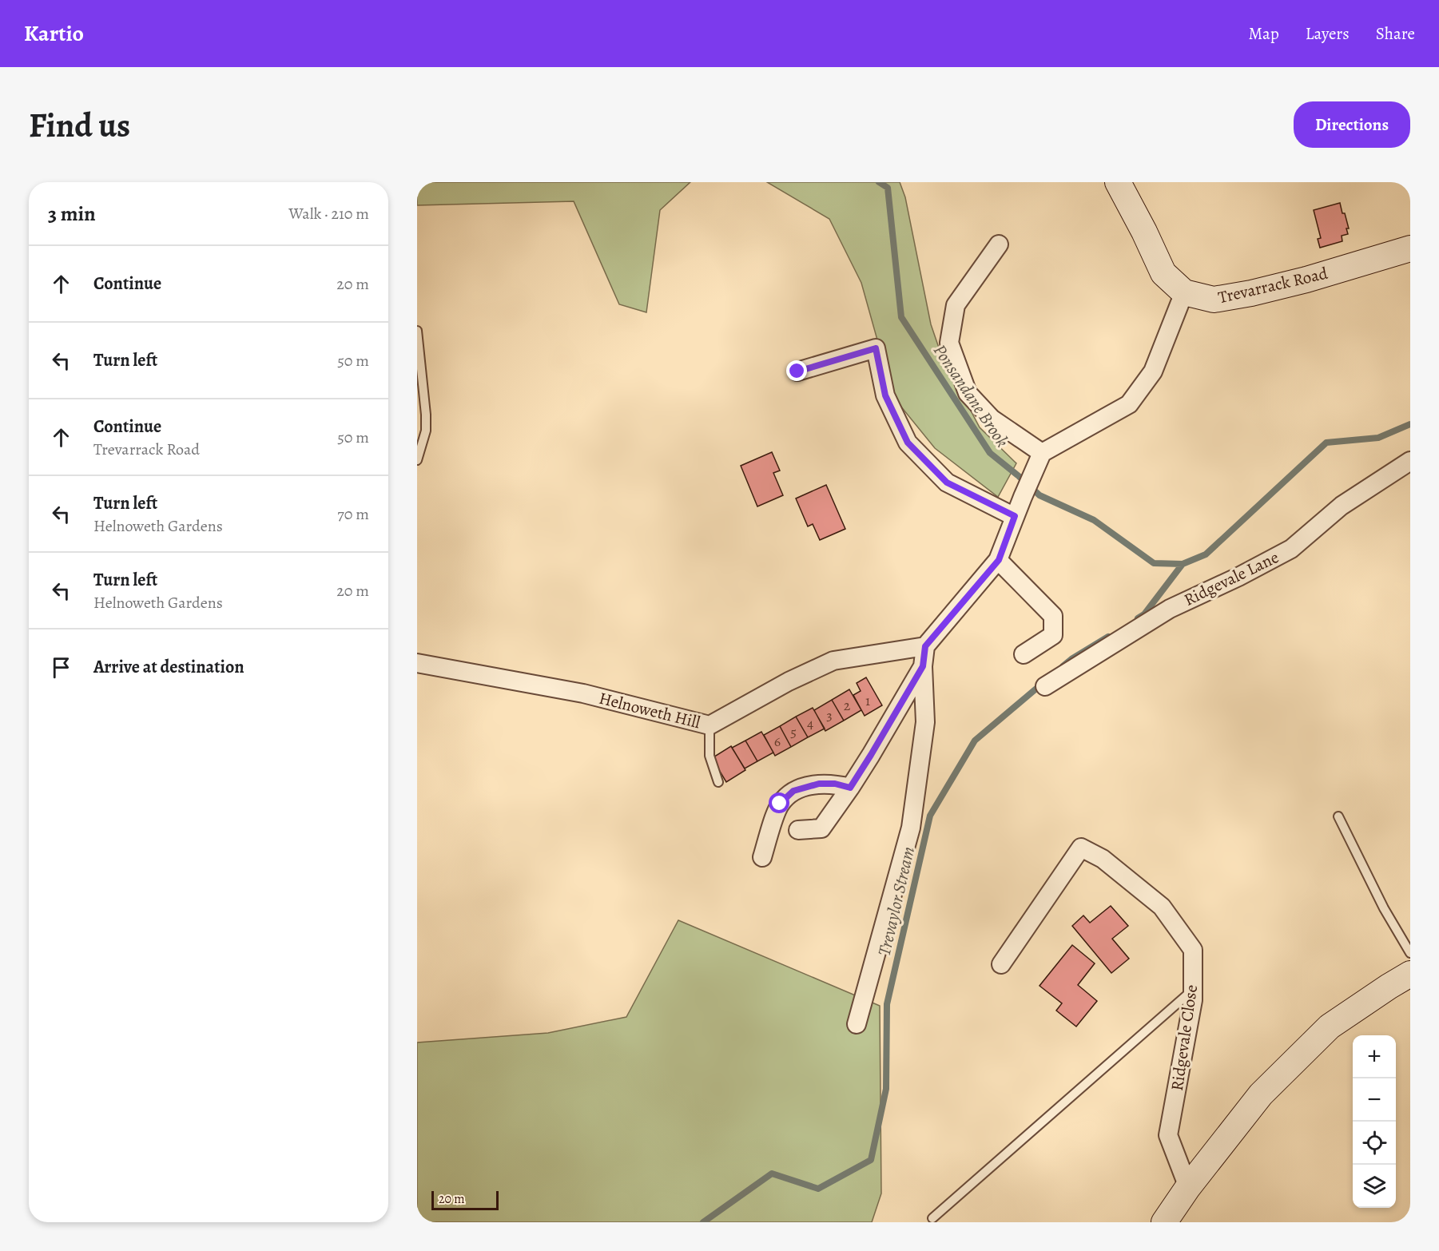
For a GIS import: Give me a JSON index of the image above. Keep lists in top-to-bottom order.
{
  "streets": {
    "main road": ["Trevarrack Road"],
    "street": ["Ridgevale Lane", "Helnoweth Hill", "Ridgevale Close"]
  },
  "water": ["Ponsandane Brook", "Trevaylor Stream"],
  "house_numbers": [
    "1",
    "2",
    "3",
    "4",
    "5",
    "6"
  ],
  "scale_bar": "20 m",
  "page": {
    "header": "Kartio",
    "nav": ["Map", "Layers", "Share"],
    "buttons": "Directions",
    "title": "Find us",
    "heading": ["3 min", "Walk · 210 m"],
    "list": [
      ["Continue", "20 m"],
      ["Turn left", "50 m"],
      ["Continue", "Trevarrack Road", "50 m"],
      ["Turn left", "Helnoweth Gardens", "70 m"],
      ["Turn left", "Helnoweth Gardens", "20 m"],
      "Arrive at destination"
    ],
    "map_buttons": ["+", "−"],
    "scale": "20 m"
  }
}
